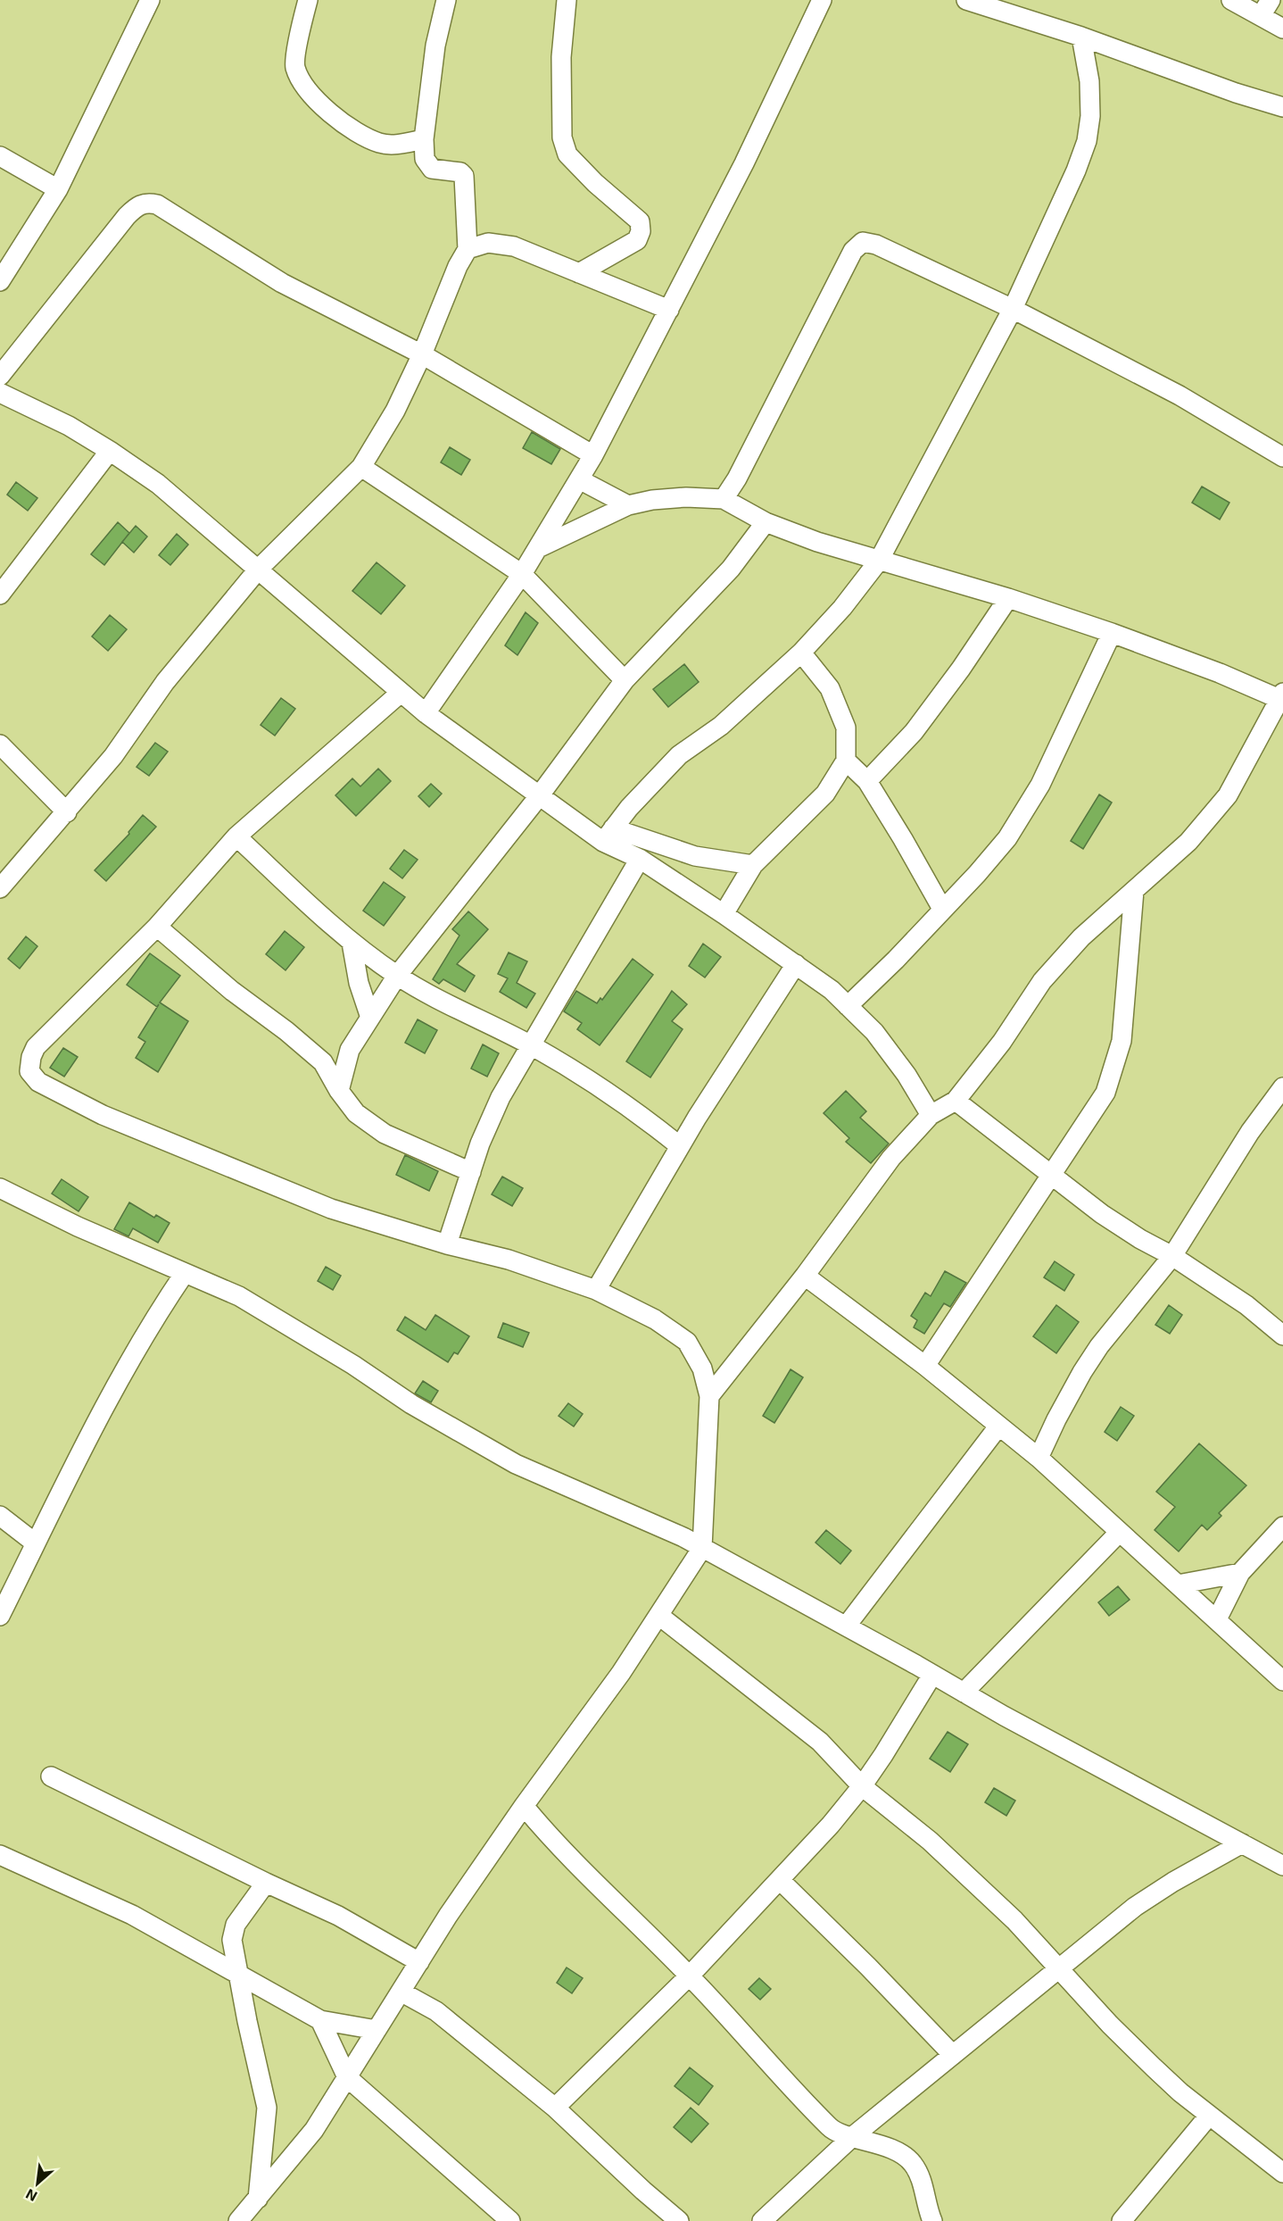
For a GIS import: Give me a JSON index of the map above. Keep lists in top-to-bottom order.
{
  "north": "bottom left"
}
